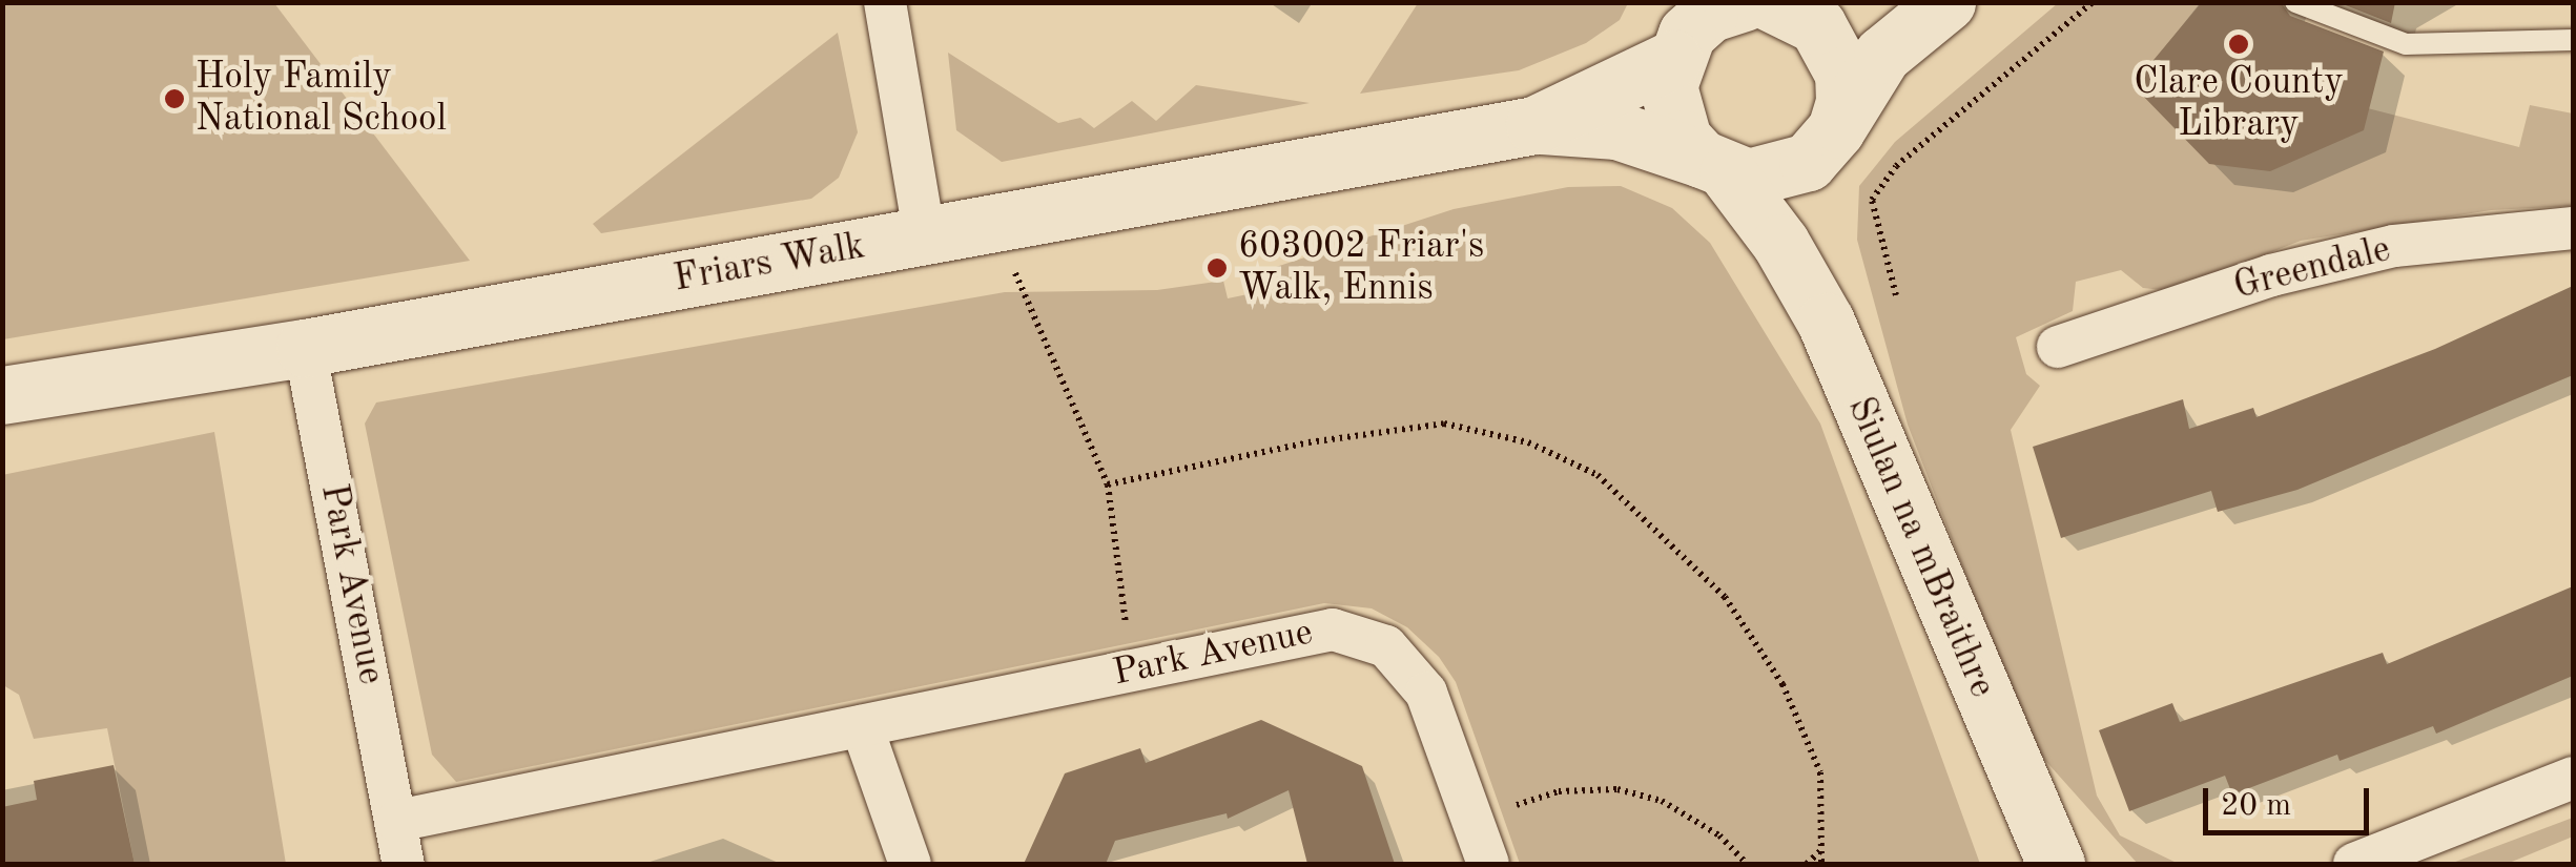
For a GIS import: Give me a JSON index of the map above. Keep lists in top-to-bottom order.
{
  "streets": {
    "street": [
      "Friars Walk",
      "Greendale",
      "Siulan na mBraithre",
      "Park Avenue"
    ]
  },
  "crossings": [
    ["Friars Walk", "Siulan na mBraithre"],
    ["Friars Walk", "Park Avenue"]
  ],
  "places": ["Clare County Library", "Holy Family National School", "603002 Friar's Walk, Ennis"],
  "scale_bar": "20 m"
}
